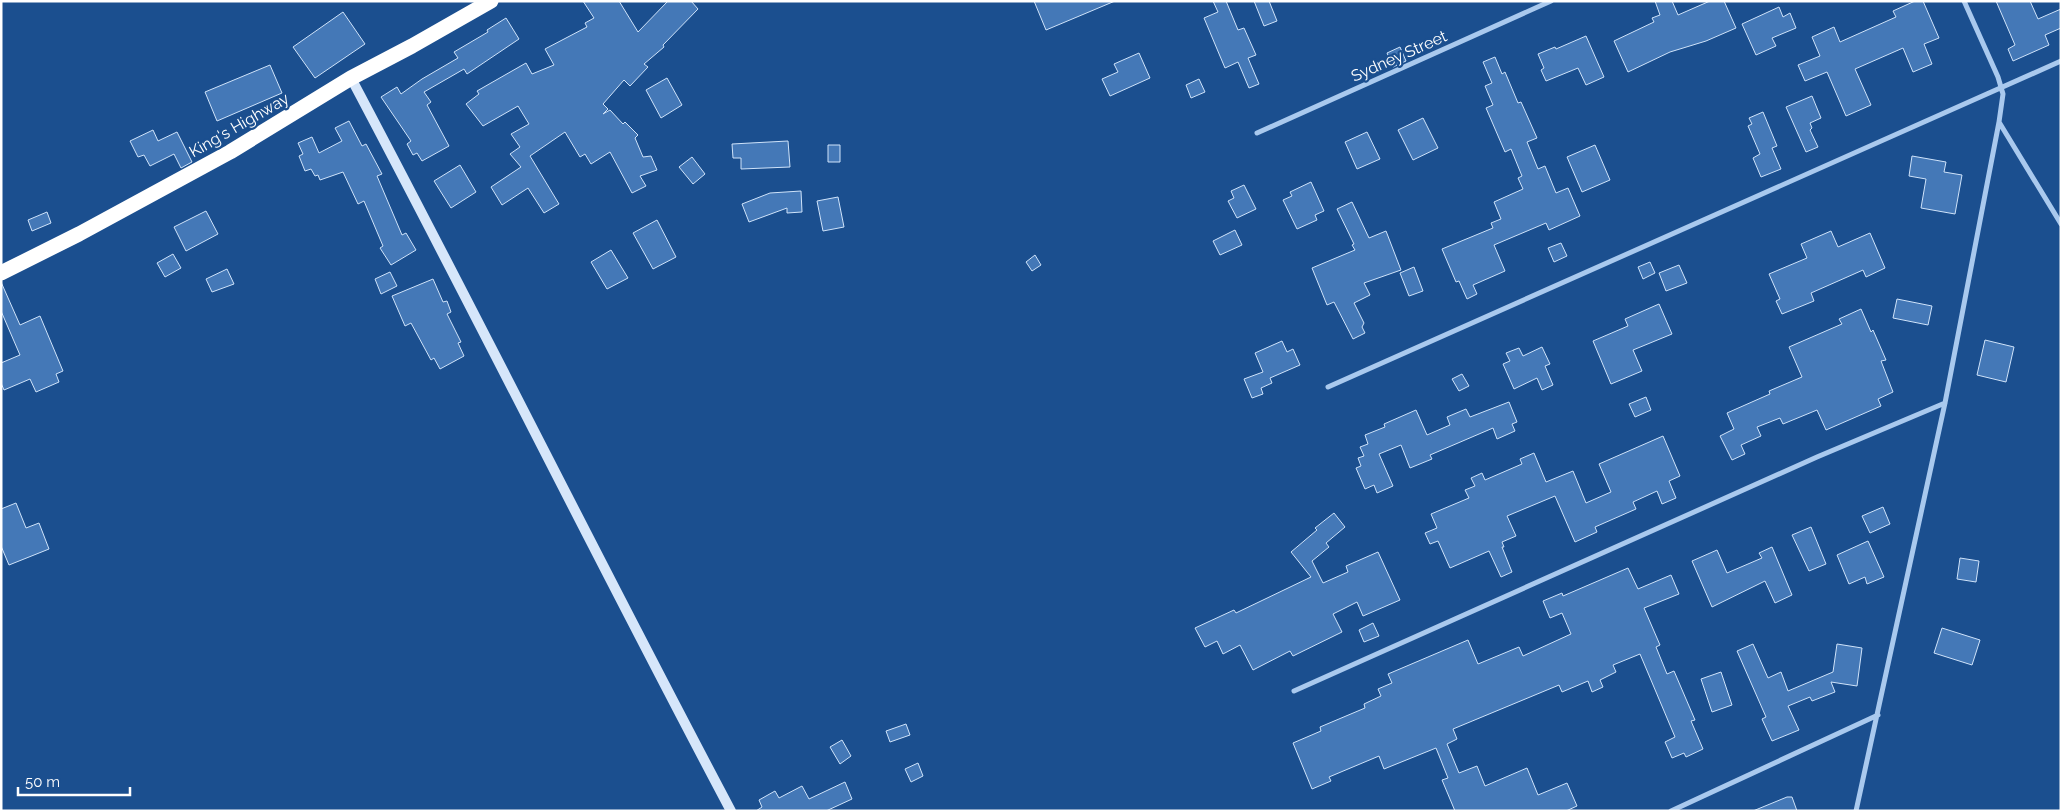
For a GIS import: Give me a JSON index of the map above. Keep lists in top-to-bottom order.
{
  "streets": {
    "highway": ["King's Highway"],
    "street": ["Sydney Street"]
  },
  "scale_bar": "50 m"
}
